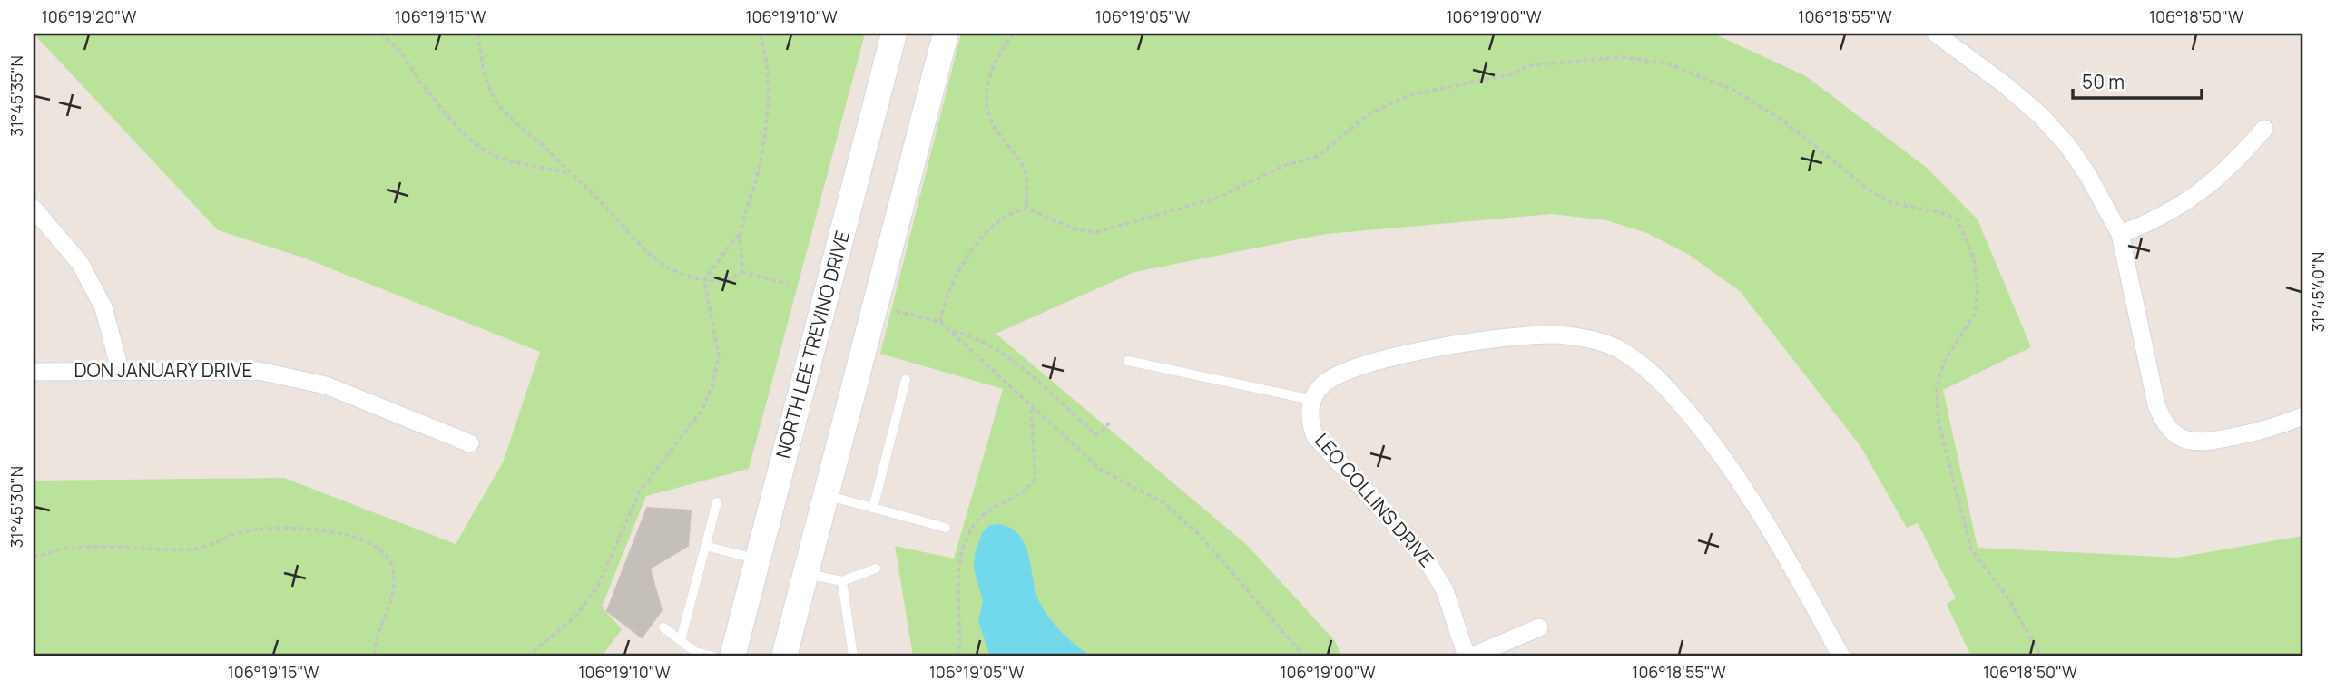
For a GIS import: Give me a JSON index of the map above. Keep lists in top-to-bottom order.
{
  "streets": {
    "main road": ["NORTH LEE TREVINO DRIVE"],
    "street": ["DON JANUARY DRIVE", "LEO COLLINS DRIVE"]
  },
  "scale_bar": "50 m",
  "coordinates": [
    "106°19'20\"W",
    "106°19'15\"W",
    "106°19'10\"W",
    "106°19'05\"W",
    "106°19'00\"W",
    "106°18'55\"W",
    "106°18'50\"W",
    "31°45'35\"N",
    "31°45'40\"N",
    "31°45'30\"N"
  ]
}
